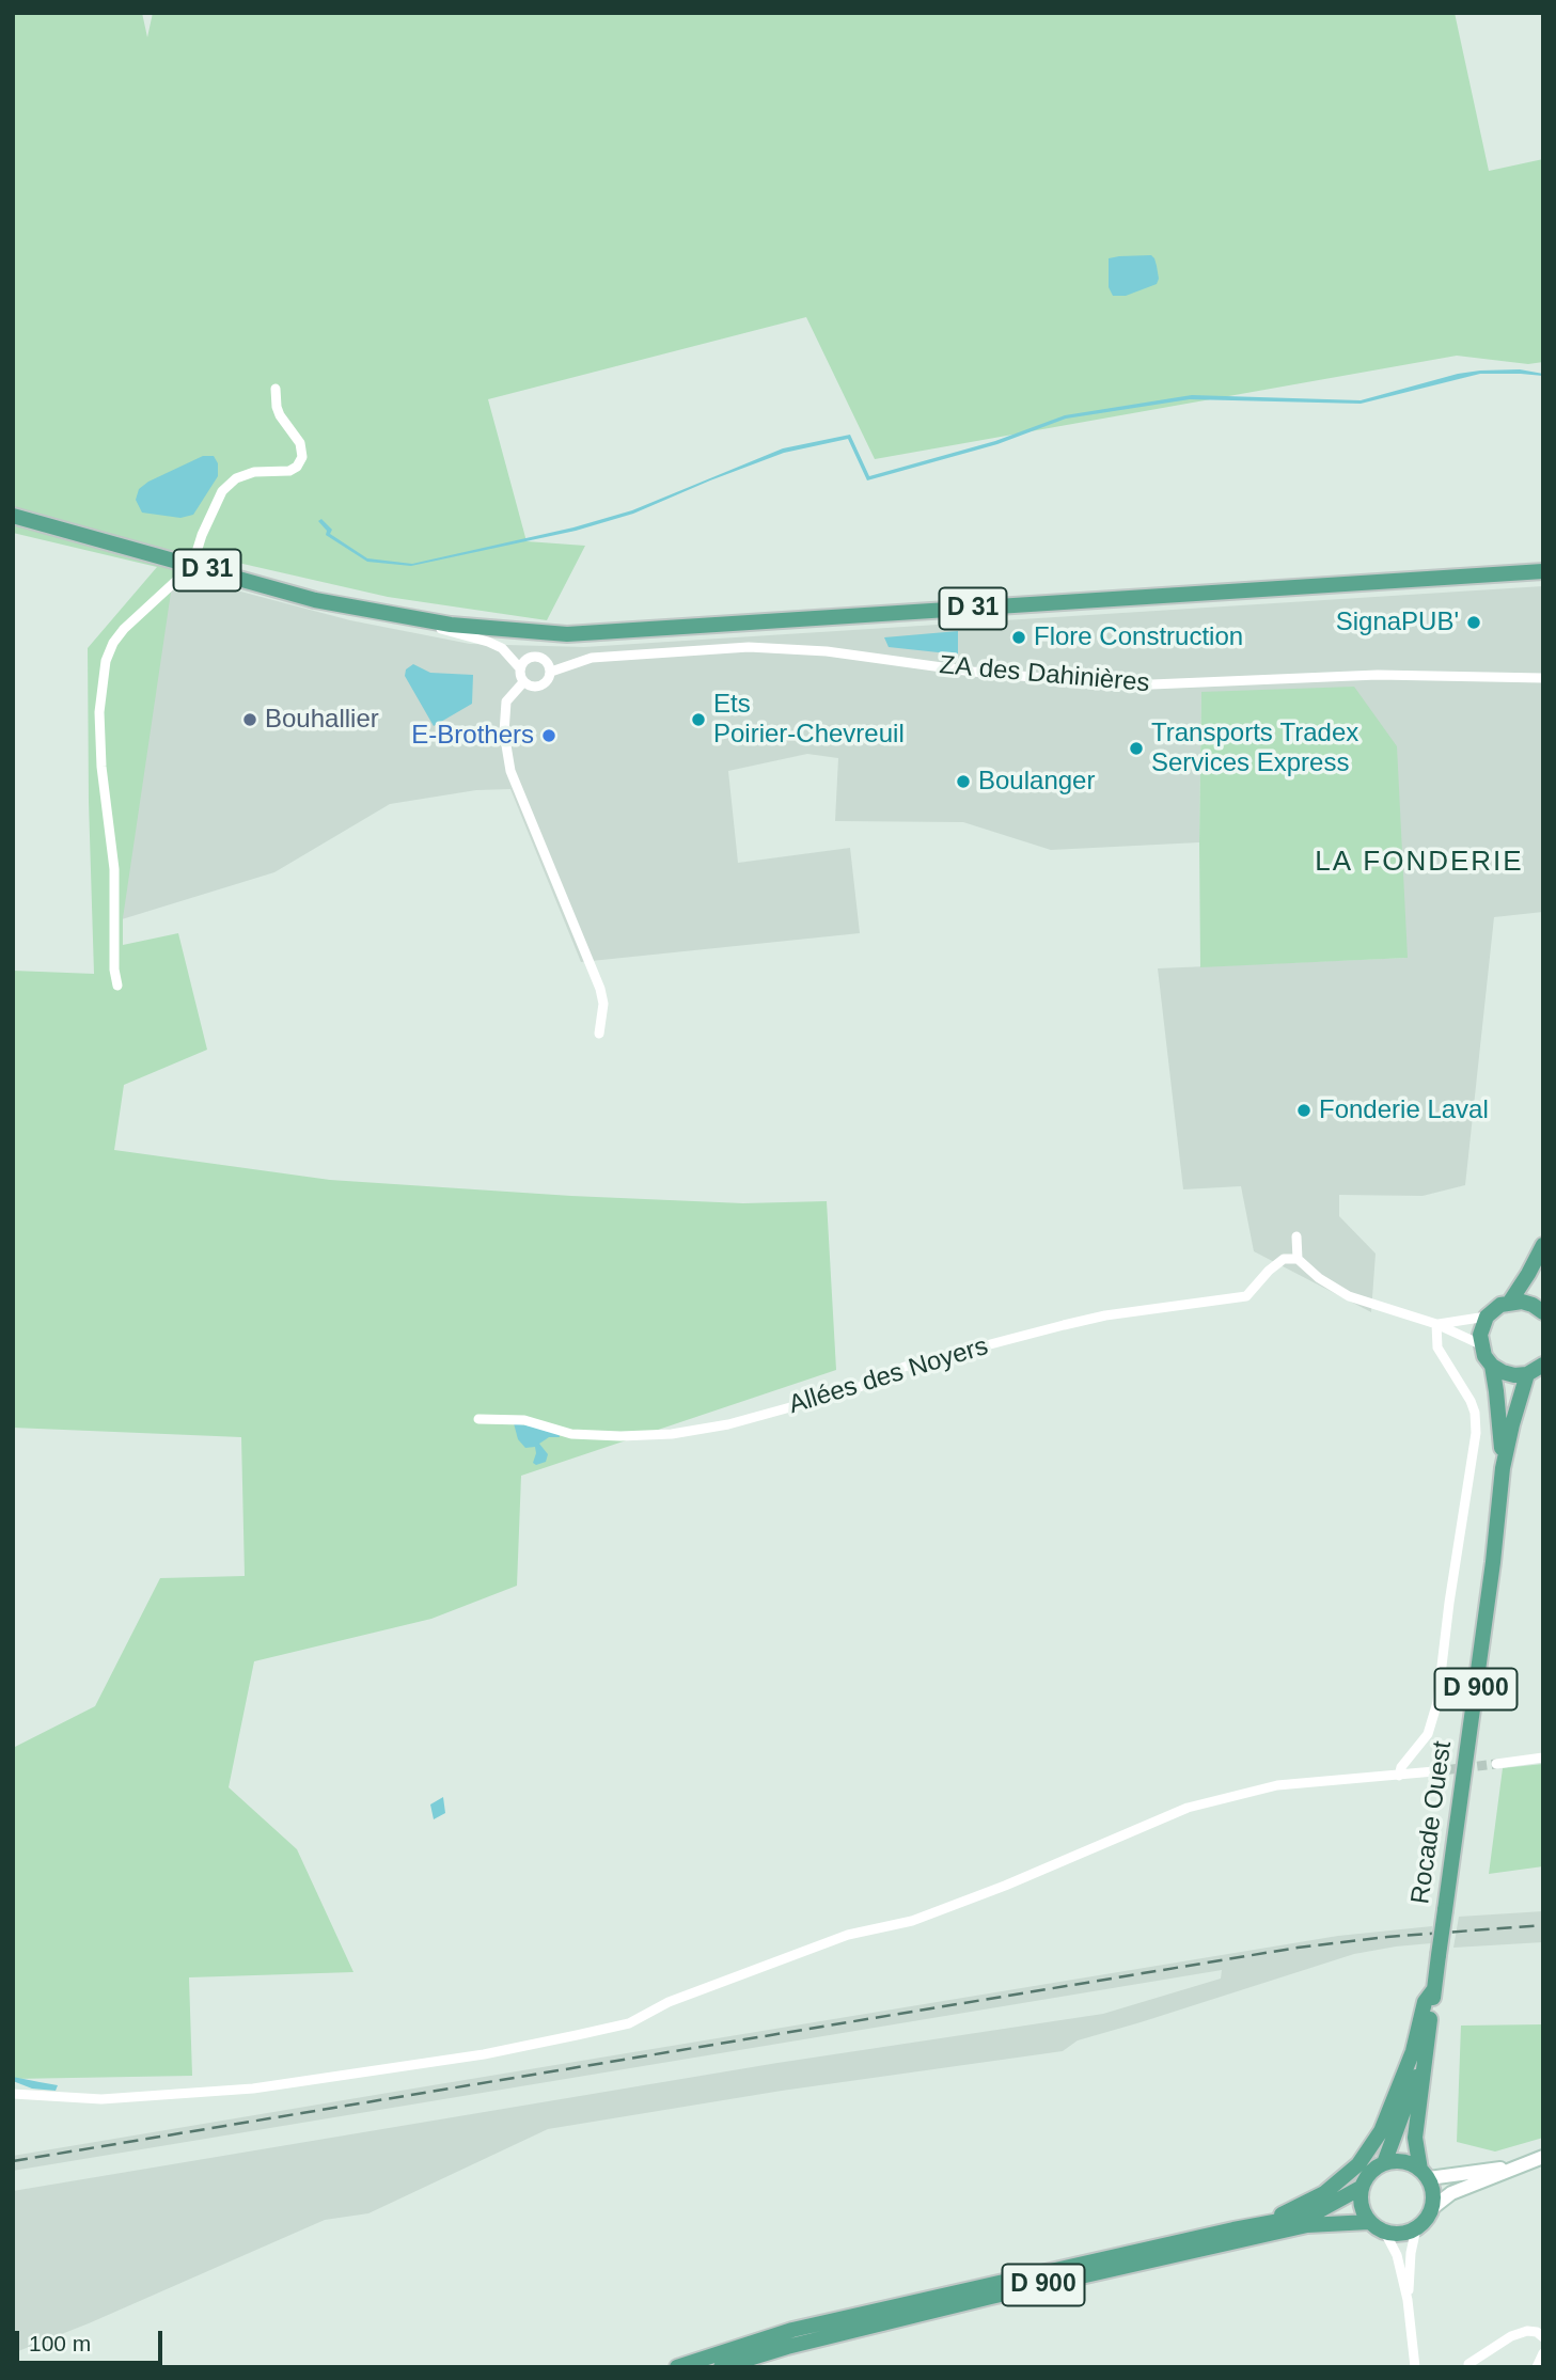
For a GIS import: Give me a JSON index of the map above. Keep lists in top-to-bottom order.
{
  "streets": {
    "main road": ["D 31", "D 900", "Rocade Ouest"],
    "street": ["ZA des Dahinières", "Allées des Noyers"]
  },
  "crossings": [
    ["D 900", "Rocade Ouest"]
  ],
  "districts": ["LA FONDERIE"],
  "places": [
    "SignaPUB'",
    "Flore Construction",
    "Bouhallier",
    "Ets Poirier-Chevreuil",
    "E-Brothers",
    "Transports Tradex Services Express",
    "Boulanger",
    "Fonderie Laval"
  ],
  "scale_bar": "100 m"
}
